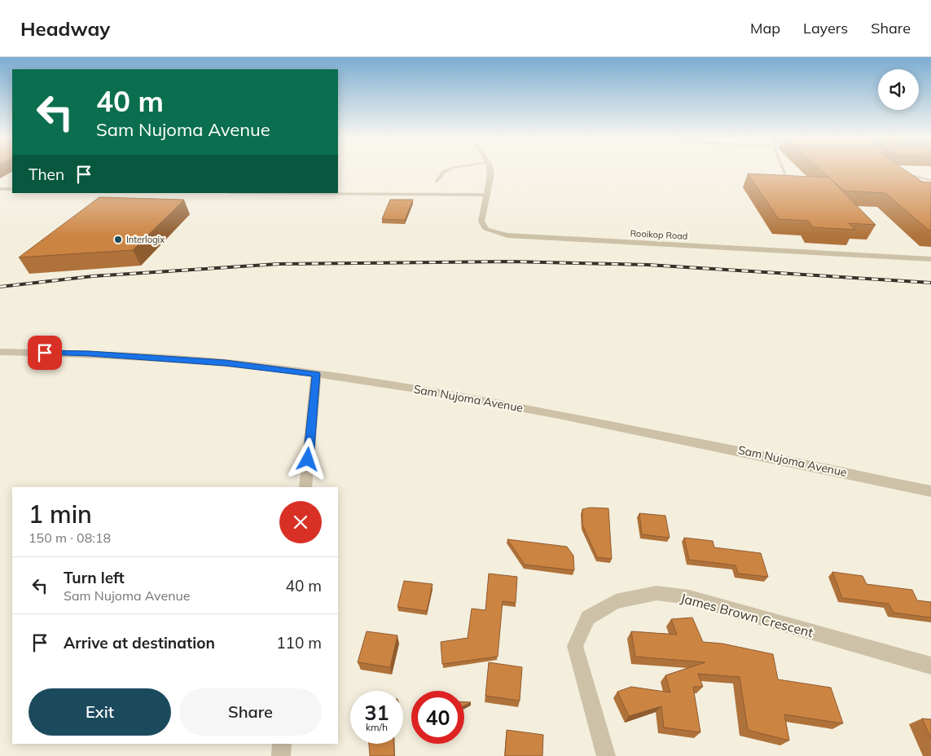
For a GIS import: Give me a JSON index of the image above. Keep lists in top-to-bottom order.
{
  "streets": {
    "street": ["Rooikop Road", "Sam Nujoma Avenue", "James Brown Crescent"]
  },
  "places": ["Interlogix"],
  "page": {
    "header": "Headway",
    "nav": ["Map", "Layers", "Share"],
    "turn": ["40 m", "Sam Nujoma Avenue"],
    "then": "Then",
    "heading": ["1 min", "150 m · 08:18"],
    "list": [
      {
        "name": "Turn left",
        "note": "Sam Nujoma Avenue",
        "value": "40 m"
      },
      {
        "name": "Arrive at destination",
        "value": "110 m"
      }
    ],
    "buttons": ["Exit", "Share"],
    "speed": "31 km/h",
    "limit": "40"
  }
}
